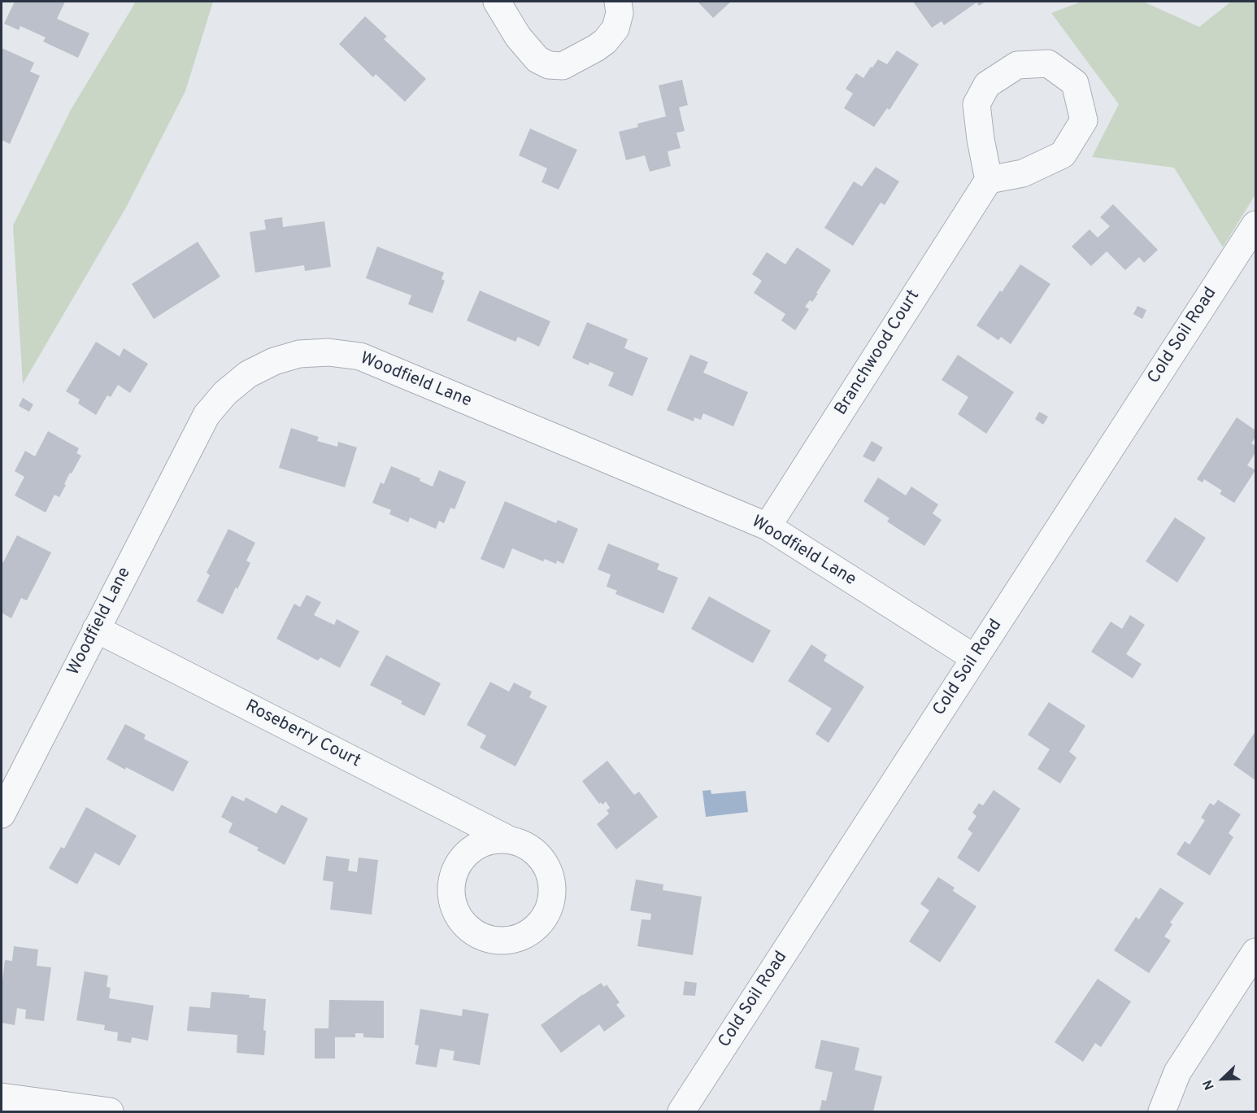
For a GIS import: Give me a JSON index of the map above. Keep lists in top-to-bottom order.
{
  "streets": {
    "street": [
      "Cold Soil Road",
      "Branchwood Court",
      "Woodfield Lane",
      "Roseberry Court"
    ]
  },
  "crossings": [
    ["Cold Soil Road", "Woodfield Lane"],
    ["Branchwood Court", "Woodfield Lane"],
    ["Woodfield Lane", "Roseberry Court"]
  ],
  "north": "bottom left"
}
